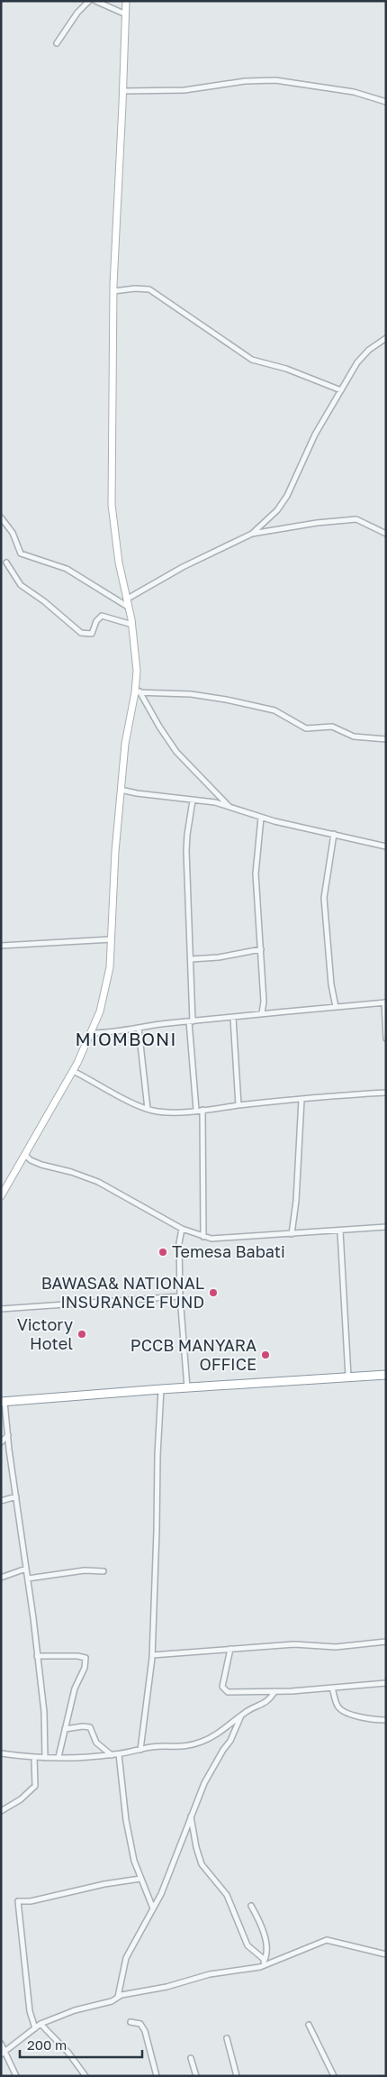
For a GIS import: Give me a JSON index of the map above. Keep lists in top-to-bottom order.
{
  "districts": ["MIOMBONI"],
  "places": [
    "Temesa Babati",
    "BAWASA& NATIONAL INSURANCE FUND",
    "Victory Hotel",
    "PCCB MANYARA OFFICE"
  ],
  "scale_bar": "200 m"
}
